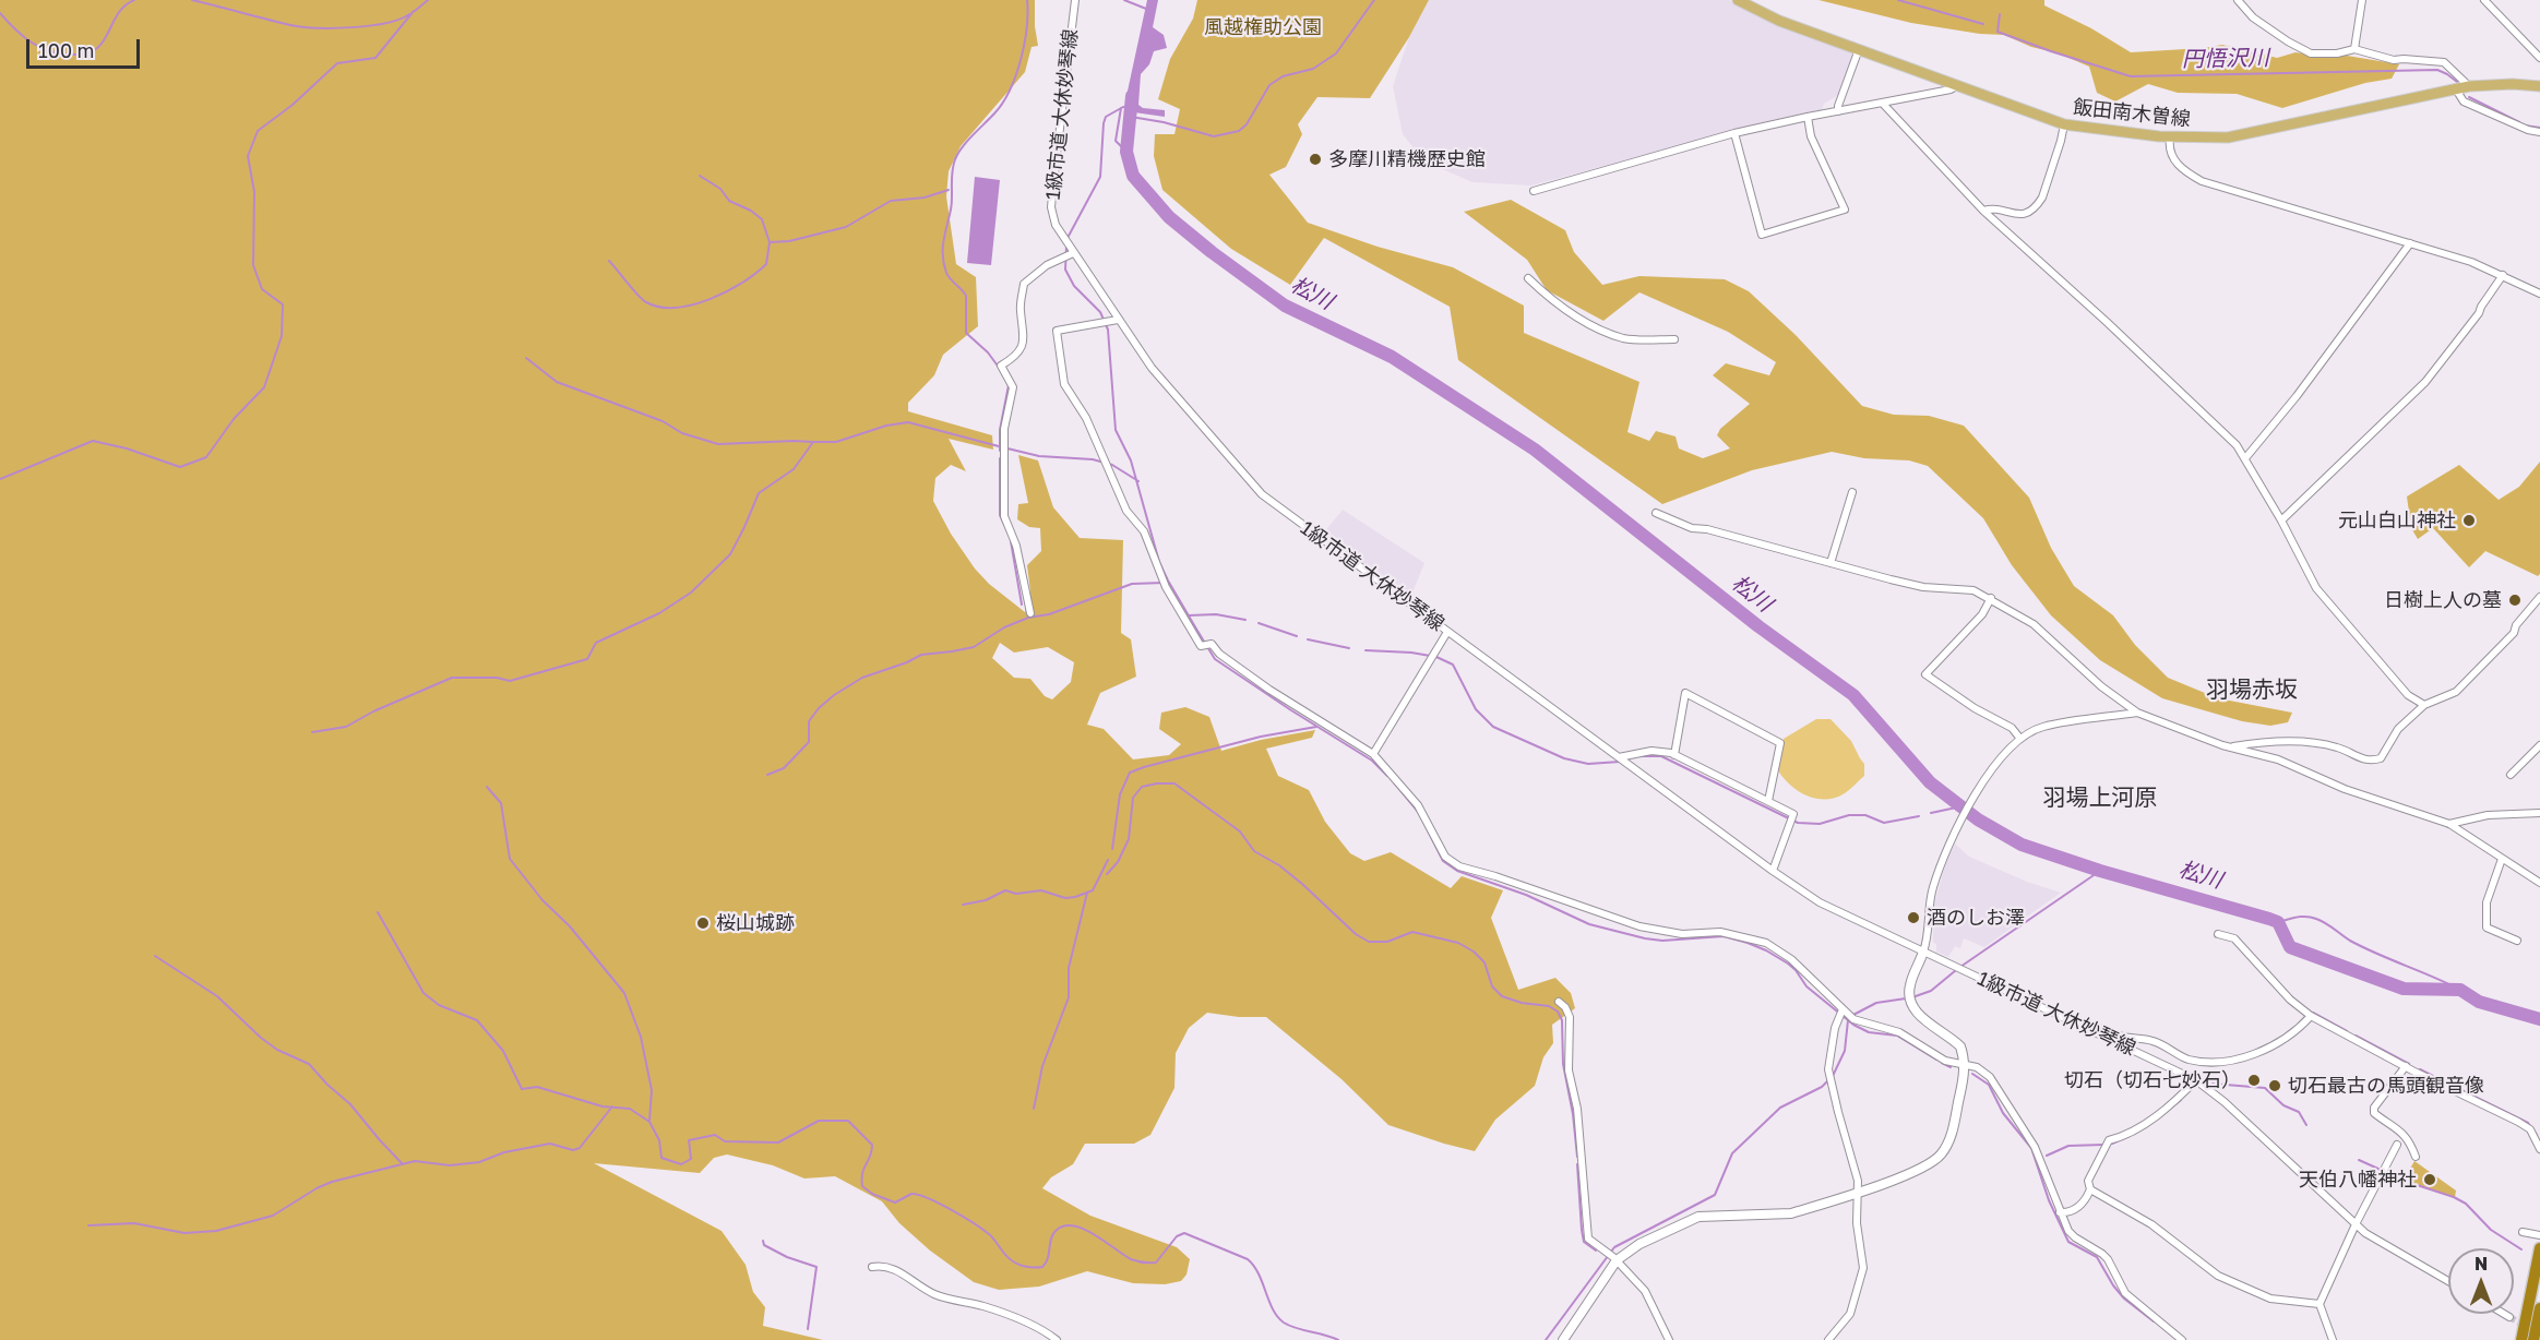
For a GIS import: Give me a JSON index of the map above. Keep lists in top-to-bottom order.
{
  "streets": {
    "main road": ["飯田南木曽線"],
    "street": ["1級市道 大休妙琴線"]
  },
  "districts": ["羽場赤坂", "羽場上河原"],
  "water": ["円悟沢川", "松川"],
  "parks": ["風越権助公園"],
  "places": [
    "多摩川精機歴史館",
    "元山白山神社",
    "日樹上人の墓",
    "酒のしお澤",
    "桜山城跡",
    "切石（切石七妙石）",
    "切石最古の馬頭観音像",
    "天伯八幡神社"
  ],
  "scale_bar": "100 m",
  "north": "top"
}
